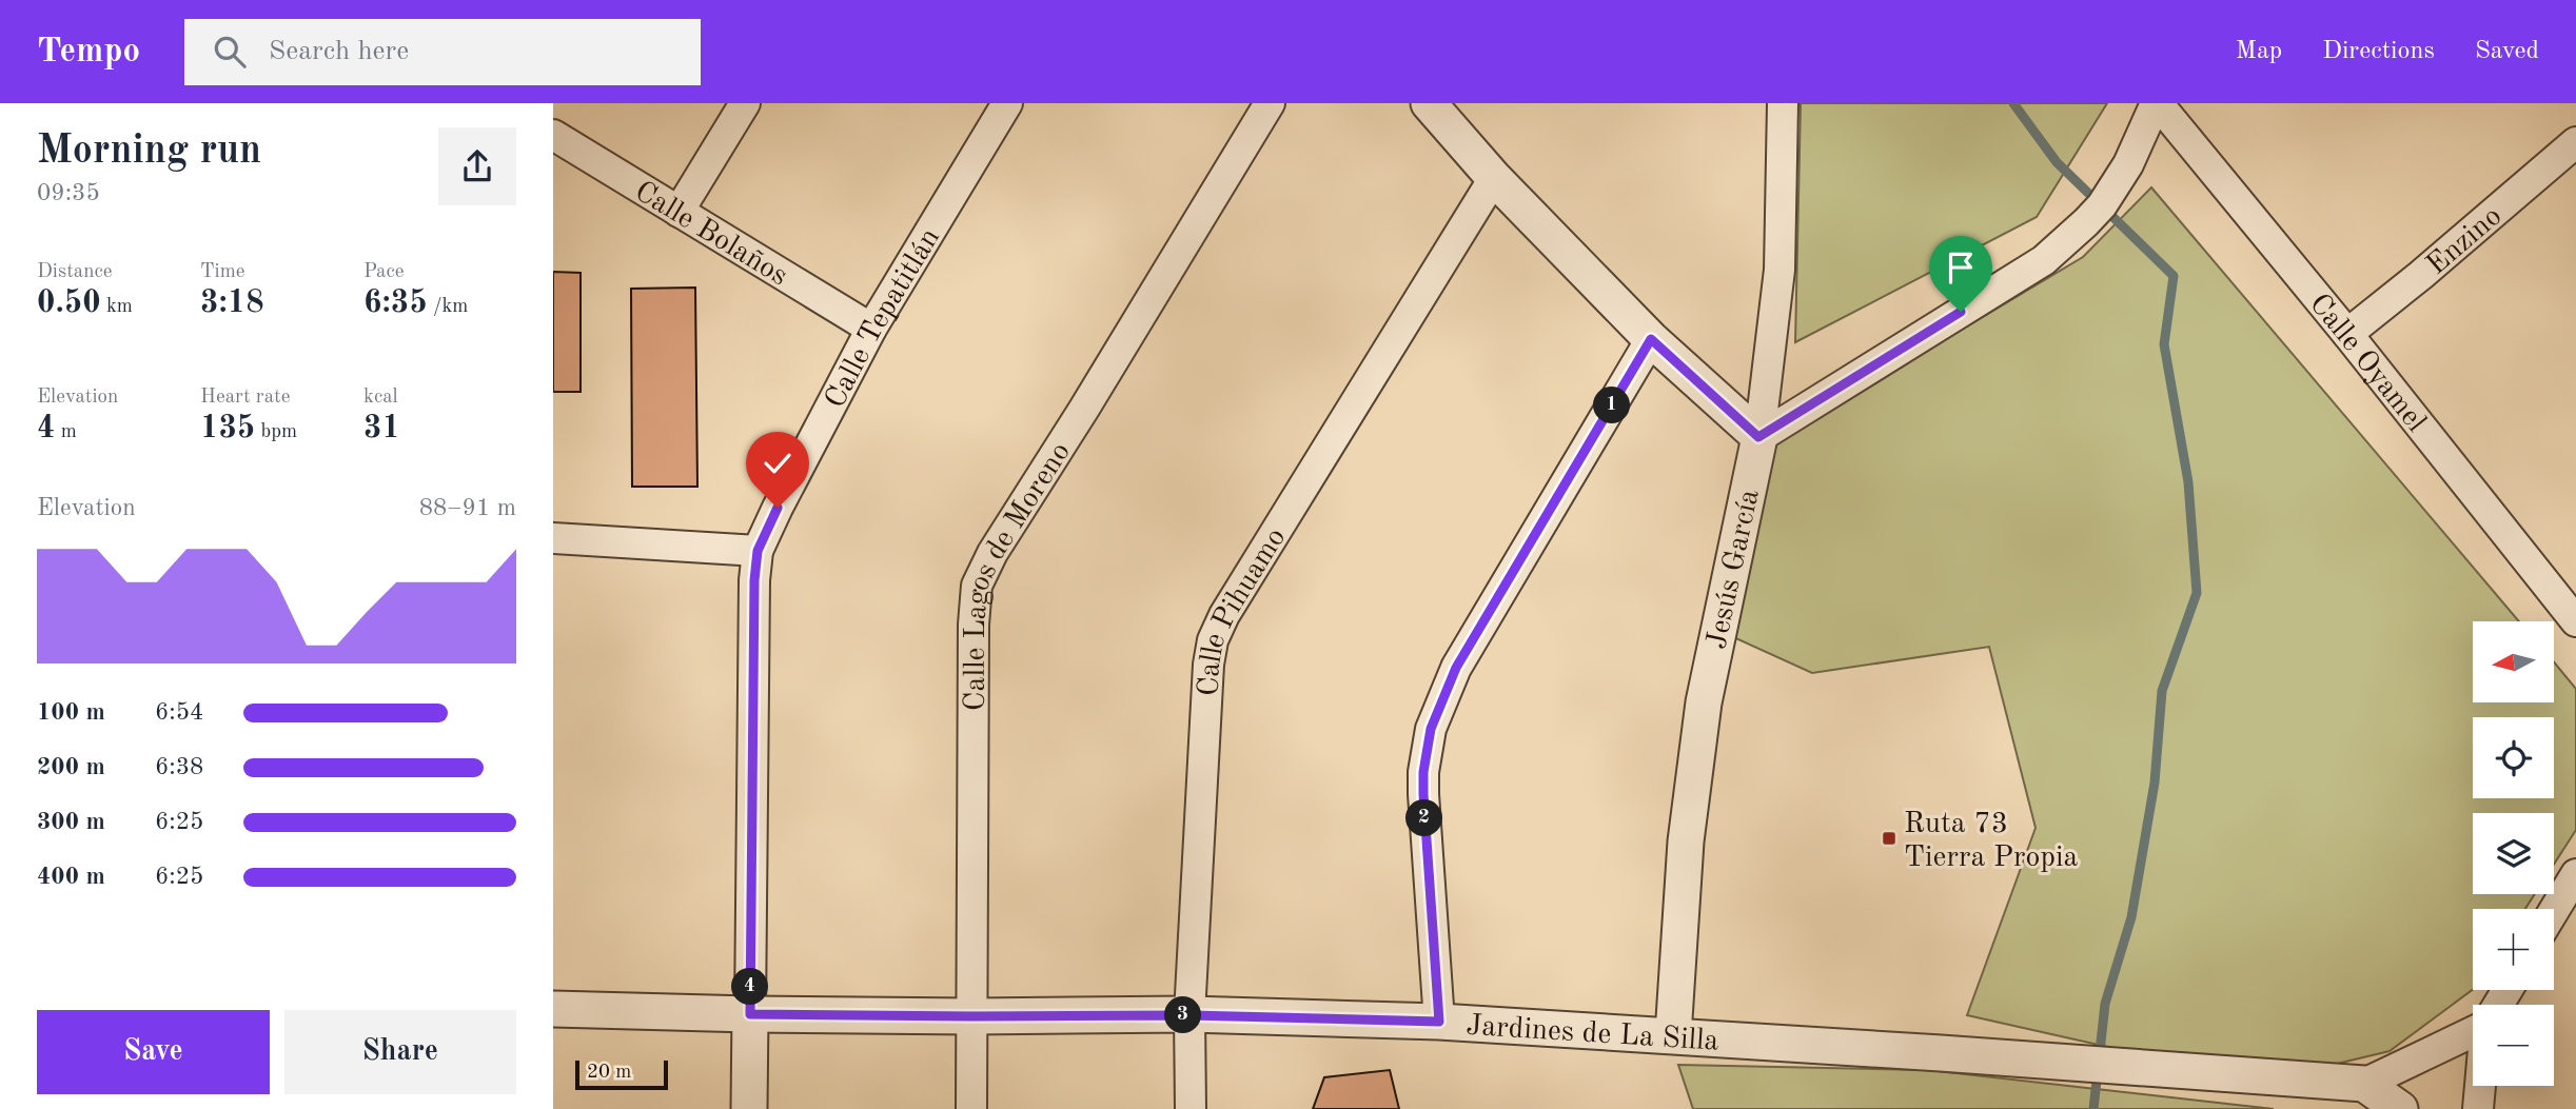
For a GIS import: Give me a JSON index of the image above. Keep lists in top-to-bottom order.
{
  "streets": {
    "street": [
      "Calle Bolaños",
      "Enzino",
      "Calle Tepatitlán",
      "Calle Oyamel",
      "Jesús García",
      "Calle Lagos de Moreno",
      "Calle Pihuamo",
      "Jardines de La Silla"
    ]
  },
  "crossings": [
    ["Calle Bolaños", "Calle Tepatitlán"],
    ["Enzino", "Calle Oyamel"],
    ["Calle Tepatitlán", "Jardines de La Silla"],
    ["Jesús García", "Jardines de La Silla"],
    ["Calle Lagos de Moreno", "Jardines de La Silla"],
    ["Calle Pihuamo", "Jardines de La Silla"]
  ],
  "places": {
    "transit": ["Ruta 73 Tierra Propia"]
  },
  "scale_bar": "20 m",
  "north": "left",
  "page": {
    "header": "Tempo",
    "search": "Search here",
    "nav": ["Map", "Directions", "Saved"],
    "heading": ["Morning run", "09:35"],
    "stats": [
      ["Distance", "0.50 km"],
      ["Time", "3:18"],
      ["Pace", "6:35 /km"],
      ["Elevation", "4 m"],
      ["Heart rate", "135 bpm"],
      ["kcal", "31"]
    ],
    "pins": [
      "1",
      "2",
      "4",
      "3"
    ],
    "chart": ["Elevation", "88–91 m"],
    "map_buttons": ["+", "−"],
    "list": [
      {
        "name": "100 m",
        "note": "6:54"
      },
      {
        "name": "200 m",
        "note": "6:38"
      },
      {
        "name": "300 m",
        "note": "6:25"
      },
      {
        "name": "400 m",
        "note": "6:25"
      }
    ],
    "buttons": ["Save", "Share"],
    "scale": "20 m"
  }
}
